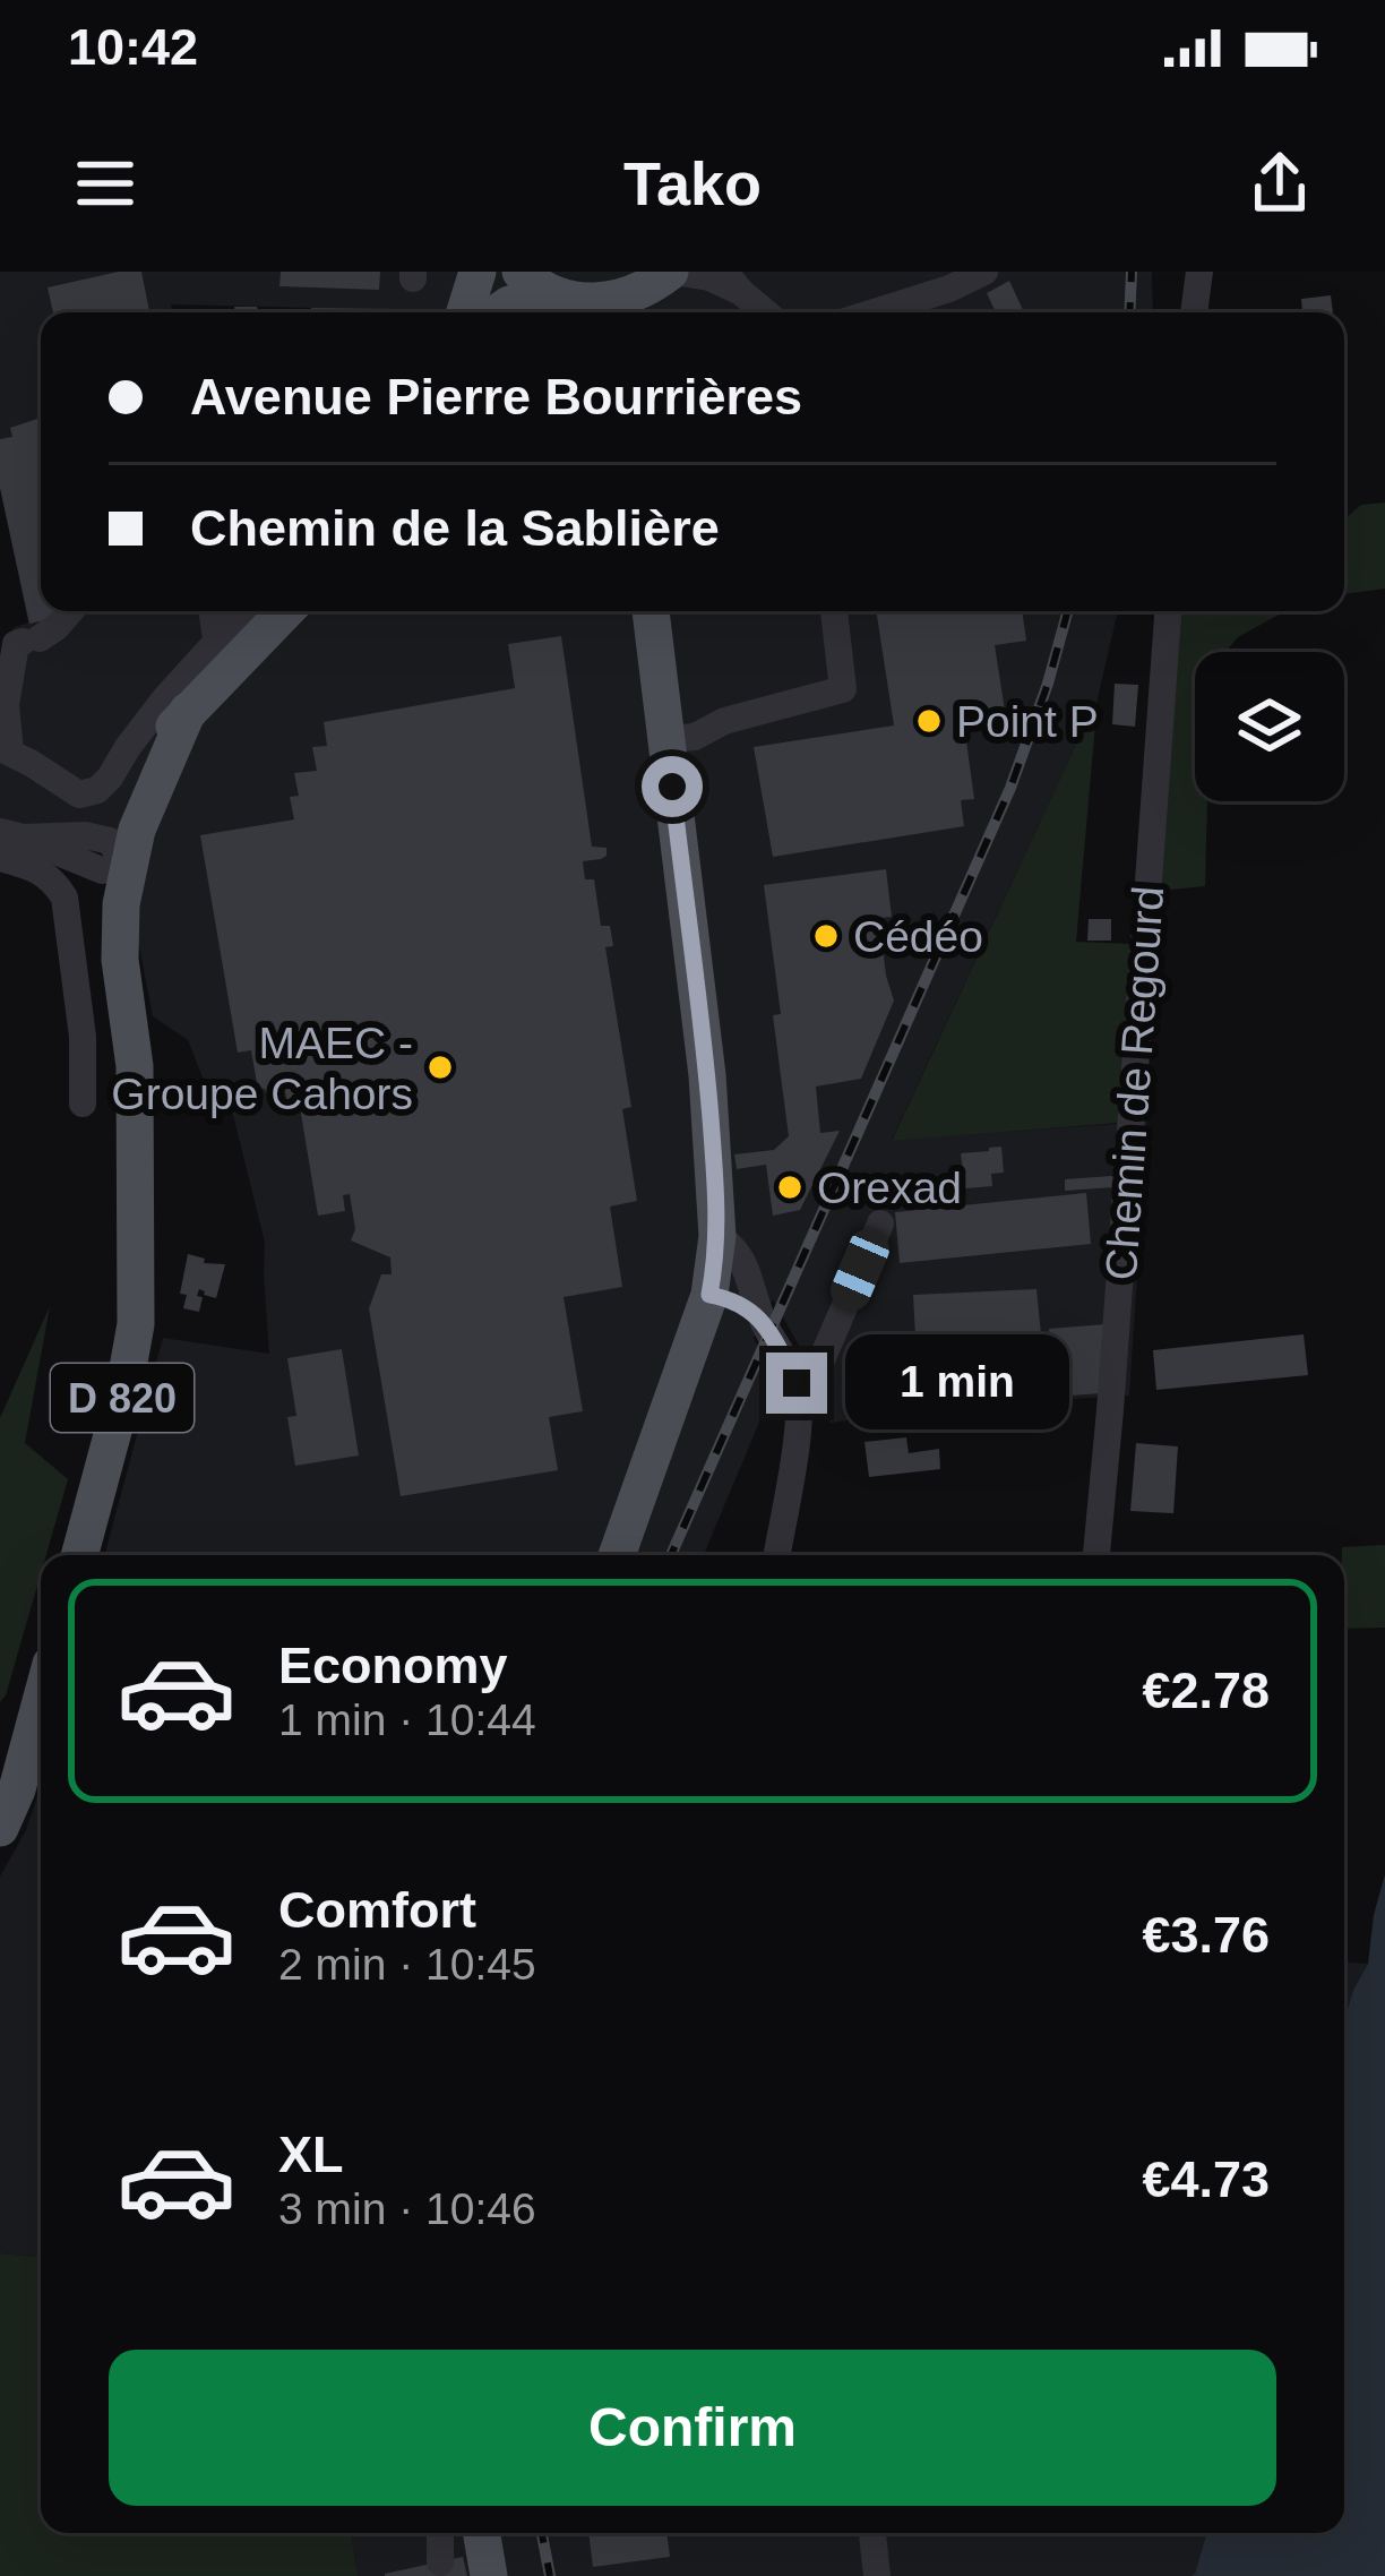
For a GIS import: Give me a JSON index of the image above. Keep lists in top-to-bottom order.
{
  "streets": {
    "main road": ["D 820"],
    "street": ["Chemin de Regourd"]
  },
  "places": [
    "Point P",
    "Cédéo",
    "MAEC - Groupe Cahors",
    "Orexad"
  ],
  "page": {
    "status": "10:42",
    "header": "Tako",
    "banner": ["Avenue Pierre Bourrières", "Chemin de la Sablière"],
    "bubble": "1 min",
    "list": [
      {
        "name": "Economy",
        "note": "1 min · 10:44",
        "value": "€2.78"
      },
      {
        "name": "Comfort",
        "note": "2 min · 10:45",
        "value": "€3.76"
      },
      {
        "name": "XL",
        "note": "3 min · 10:46",
        "value": "€4.73"
      }
    ],
    "buttons": "Confirm"
  }
}
